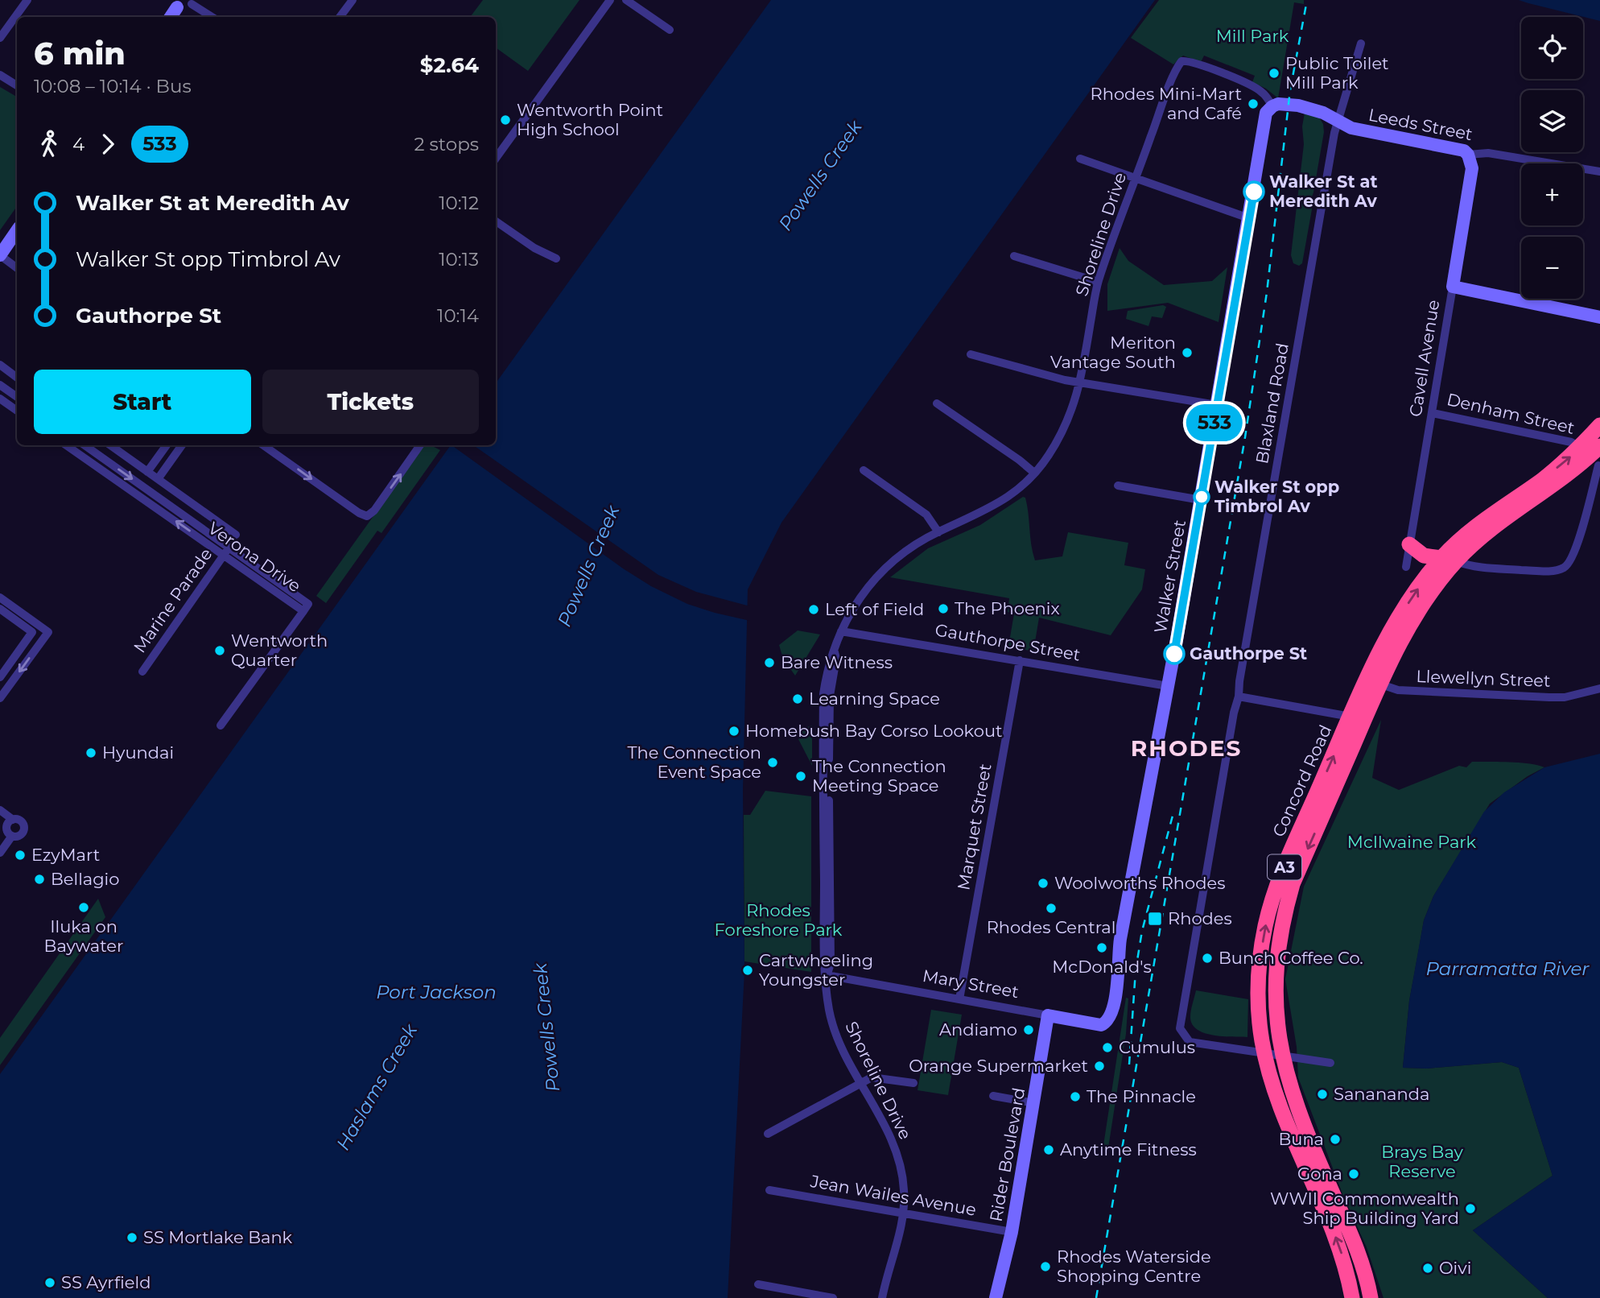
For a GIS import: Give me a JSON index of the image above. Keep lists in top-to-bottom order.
{
  "streets": {
    "highway": ["Concord Road", "A3"],
    "street": [
      "Leeds Street",
      "Shoreline Drive",
      "Cavell Avenue",
      "Blaxland Road",
      "Denham Street",
      "Verona Drive",
      "Walker Street",
      "Marine Parade",
      "Gauthorpe Street",
      "Llewellyn Street",
      "Marquet Street",
      "Mary Street",
      "Rider Boulevard",
      "Jean Wailes Avenue"
    ]
  },
  "crossings": [
    ["Leeds Street", "Cavell Avenue"],
    ["Leeds Street", "Blaxland Road"],
    ["Shoreline Drive", "Walker Street"],
    ["Shoreline Drive", "Gauthorpe Street"],
    ["Shoreline Drive", "Mary Street"],
    ["Shoreline Drive", "Jean Wailes Avenue"],
    ["Cavell Avenue", "Denham Street"],
    ["Blaxland Road", "Concord Road"],
    ["Denham Street", "Concord Road"],
    ["Verona Drive", "Marine Parade"],
    ["Walker Street", "Gauthorpe Street"],
    ["Walker Street", "Mary Street"],
    ["Gauthorpe Street", "Marquet Street"],
    ["Llewellyn Street", "Concord Road"],
    ["Marquet Street", "Mary Street"],
    ["Mary Street", "Rider Boulevard"],
    ["Rider Boulevard", "Jean Wailes Avenue"]
  ],
  "districts": ["RHODES"],
  "water": [
    "Powells Creek",
    "Parramatta River",
    "Port Jackson",
    "Haslams Creek"
  ],
  "parks": [
    "Mill Park",
    "McIlwaine Park",
    "Rhodes Foreshore Park",
    "Brays Bay Reserve"
  ],
  "places": {
    "other": [
      "Public Toilet Mill Park",
      "Rhodes Mini-Mart and Café",
      "Wentworth Point High School",
      "Walker St at Meredith Av",
      "Meriton Vantage South",
      "Walker St opp Timbrol Av",
      "The Phoenix",
      "Left of Field",
      "Wentworth Quarter",
      "Gauthorpe St",
      "Bare Witness",
      "Learning Space",
      "Homebush Bay Corso Lookout",
      "Hyundai",
      "The Connection Event Space",
      "The Connection Meeting Space",
      "EzyMart",
      "Bellagio",
      "Woolworths Rhodes",
      "Iluka on Baywater",
      "Rhodes Central",
      "McDonald's",
      "Bunch Coffee Co.",
      "Cartwheeling Youngster",
      "Andiamo",
      "Cumulus",
      "Orange Supermarket",
      "Sanananda",
      "The Pinnacle",
      "Buna",
      "Anytime Fitness",
      "Gona",
      "WWII Commonwealth Ship Building Yard",
      "SS Mortlake Bank",
      "Rhodes Waterside Shopping Centre",
      "Oivi",
      "SS Ayrfield"
    ],
    "transit": ["Rhodes"]
  },
  "lines": ["bus line 533"],
  "page": {
    "on_map": "533",
    "map_buttons": ["+", "−"],
    "heading": ["6 min", "10:08 – 10:14 · Bus", "$2.64"],
    "legs": ["4", "533", "2 stops"],
    "list": [
      {
        "name": "Walker St at Meredith Av",
        "value": "10:12"
      },
      {
        "name": "Walker St opp Timbrol Av",
        "value": "10:13"
      },
      {
        "name": "Gauthorpe St",
        "value": "10:14"
      }
    ],
    "buttons": ["Start", "Tickets"]
  }
}
